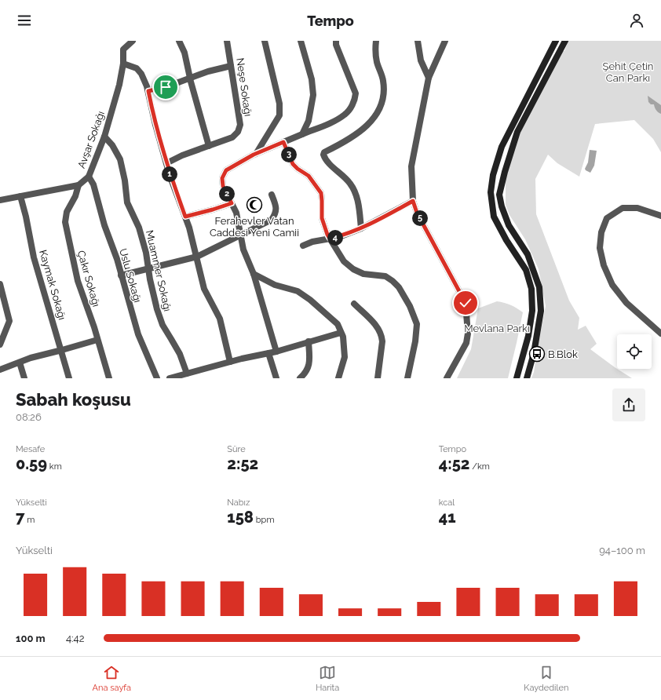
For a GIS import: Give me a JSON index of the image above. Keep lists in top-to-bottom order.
{
  "streets": {
    "street": [
      "Neşe Sokağı",
      "Avşar Sokağı",
      "Muammer Sokağı",
      "Uslu Sokağı",
      "Çakır Sokağı",
      "Kaymak Sokağı"
    ]
  },
  "crossings": [
    ["Avşar Sokağı", "Muammer Sokağı"],
    ["Avşar Sokağı", "Uslu Sokağı"],
    ["Avşar Sokağı", "Çakır Sokağı"]
  ],
  "parks": ["Şehit Çetin Can Parkı", "Mevlana Parkı"],
  "places": {
    "mosque": ["Ferahevler Vatan Caddesi Yeni Camii"],
    "bus stop": ["B.Blok"]
  },
  "page": {
    "header": "Tempo",
    "pins": [
      "3",
      "1",
      "2",
      "5",
      "4"
    ],
    "heading": ["Sabah koşusu", "08:26"],
    "stats": [
      ["Mesafe", "0.59 km"],
      ["Süre", "2:52"],
      ["Tempo", "4:52 /km"],
      ["Yükselti", "7 m"],
      ["Nabız", "158 bpm"],
      ["kcal", "41"]
    ],
    "chart": ["Yükselti", "94–100 m"],
    "list": [
      {
        "name": "100 m",
        "note": "4:42"
      }
    ],
    "tabs": ["Ana sayfa", "Harita", "Kaydedilen"]
  }
}
